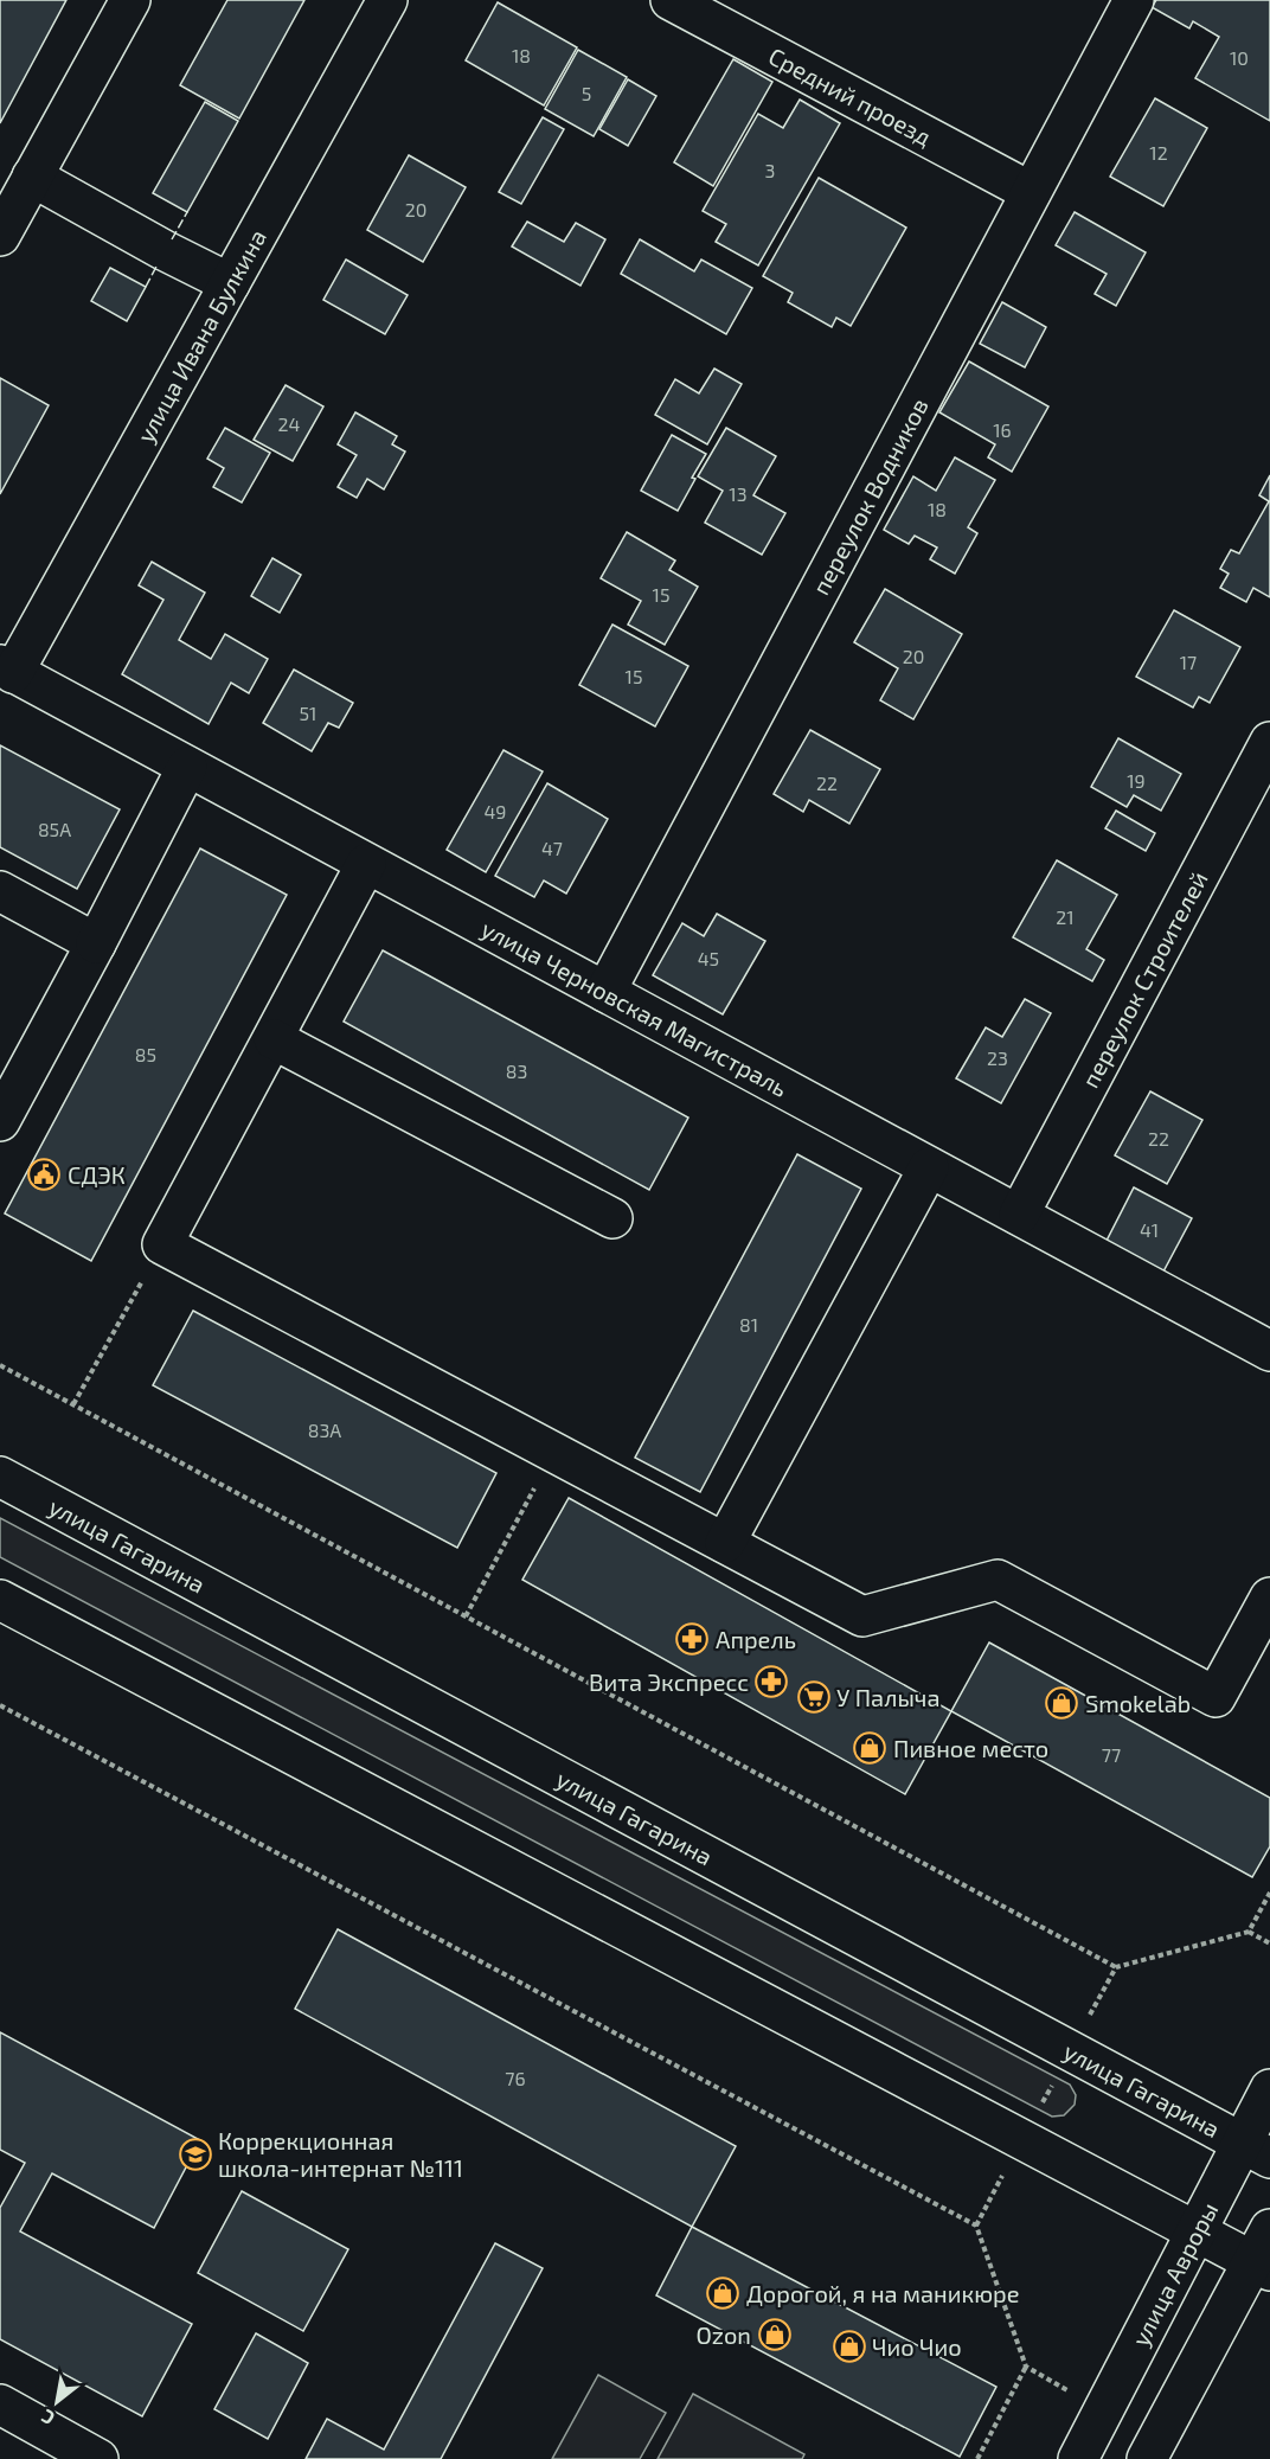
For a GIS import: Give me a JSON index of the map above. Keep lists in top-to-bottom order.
{
  "streets": {
    "street": [
      "Средний проезд",
      "улица Ивана Булкина",
      "переулок Водников",
      "переулок Строителей",
      "улица Черновская Магистраль",
      "улица Гагарина",
      "улица Авроры"
    ]
  },
  "crossings": [
    ["Средний проезд", "переулок Водников"],
    ["улица Ивана Булкина", "улица Черновская Магистраль"],
    ["переулок Водников", "улица Черновская Магистраль"],
    ["переулок Строителей", "улица Черновская Магистраль"],
    ["улица Гагарина", "улица Авроры"]
  ],
  "places": {
    "public building": ["СДЭК"],
    "pharmacy": ["Апрель", "Вита Экспресс"],
    "supermarket": ["У Палыча"],
    "shop": [
      "Smokelab",
      "Пивное место",
      "Дорогой, я на маникюре",
      "Ozon",
      "Чио Чио"
    ],
    "school or university": ["Коррекционная школа-интернат №111"]
  },
  "house_numbers": [
    "18",
    "10",
    "5",
    "12",
    "3",
    "20",
    "24",
    "16",
    "13",
    "18",
    "15",
    "20",
    "17",
    "15",
    "51",
    "19",
    "22",
    "49",
    "85А",
    "47",
    "21",
    "45",
    "85",
    "23",
    "83",
    "22",
    "41",
    "81",
    "83А",
    "77",
    "76"
  ],
  "north": "bottom left"
}
